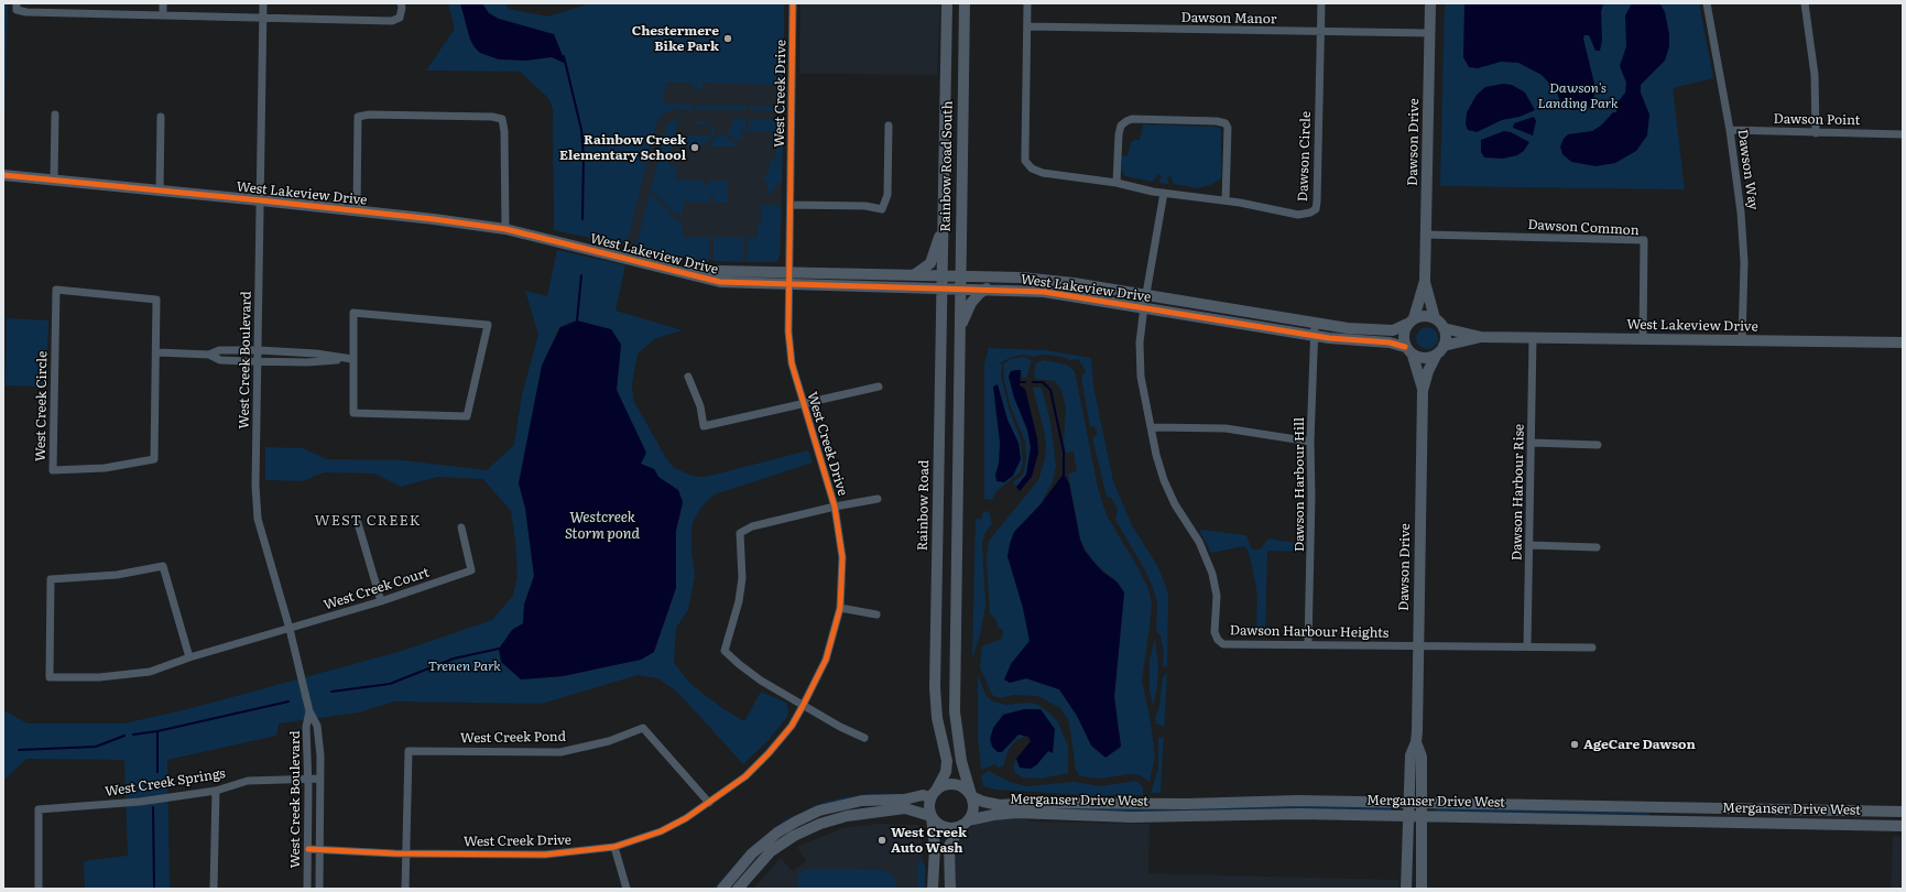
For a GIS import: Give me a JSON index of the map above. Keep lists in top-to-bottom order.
{
  "streets": {
    "street": [
      "Dawson Manor",
      "West Creek Drive",
      "Dawson Point",
      "Dawson Drive",
      "Dawson Circle",
      "Rainbow Road South",
      "Dawson Way",
      "West Lakeview Drive",
      "Dawson Common",
      "West Creek Boulevard",
      "West Creek Circle",
      "Dawson Harbour Hill",
      "Dawson Harbour Rise",
      "Rainbow Road",
      "West Creek Court",
      "Dawson Harbour Heights",
      "West Creek Pond",
      "West Creek Springs",
      "Merganser Drive West"
    ]
  },
  "crossings": [
    ["Dawson Manor", "Dawson Drive"],
    ["Dawson Manor", "Dawson Circle"],
    ["West Creek Drive", "West Lakeview Drive"],
    ["West Creek Drive", "West Creek Boulevard"],
    ["West Creek Drive", "West Creek Pond"],
    ["Dawson Point", "Dawson Way"],
    ["Dawson Drive", "West Lakeview Drive"],
    ["Dawson Drive", "Dawson Common"],
    ["Dawson Drive", "Dawson Harbour Heights"],
    ["Dawson Drive", "Merganser Drive West"],
    ["Rainbow Road South", "West Lakeview Drive"],
    ["Rainbow Road South", "Rainbow Road"],
    ["Dawson Way", "West Lakeview Drive"],
    ["West Lakeview Drive", "Dawson Common"],
    ["West Lakeview Drive", "West Creek Boulevard"],
    ["West Lakeview Drive", "Dawson Harbour Hill"],
    ["West Lakeview Drive", "Dawson Harbour Rise"],
    ["West Lakeview Drive", "Rainbow Road"],
    ["West Lakeview Drive", "Dawson Harbour Heights"],
    ["West Creek Boulevard", "West Creek Court"],
    ["West Creek Boulevard", "West Creek Springs"],
    ["Dawson Harbour Hill", "Dawson Harbour Heights"],
    ["Dawson Harbour Rise", "Dawson Harbour Heights"],
    ["Rainbow Road", "Merganser Drive West"]
  ],
  "districts": ["WEST CREEK"],
  "water": ["Westcreek Storm pond"],
  "parks": ["Dawson's Landing Park", "Trenen Park"],
  "places": [
    "Chestermere Bike Park",
    "Rainbow Creek Elementary School",
    "AgeCare Dawson",
    "West Creek Auto Wash"
  ]
}
